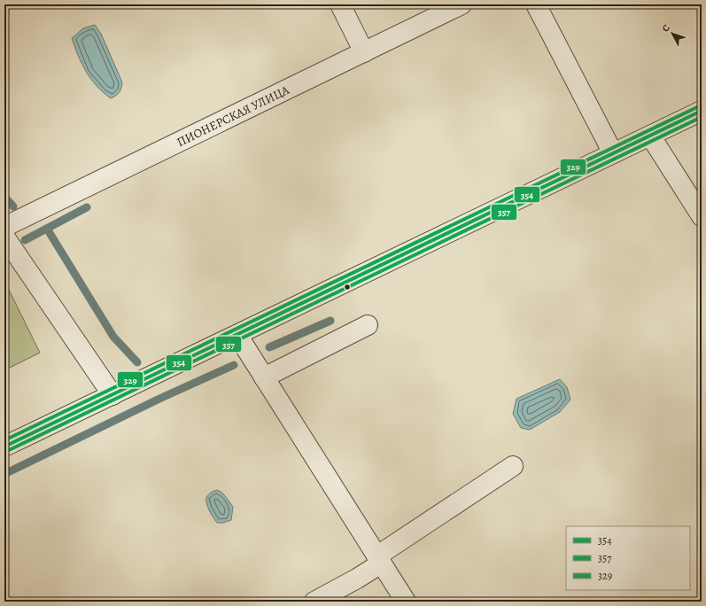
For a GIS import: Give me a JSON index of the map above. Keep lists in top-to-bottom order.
{
  "streets": {
    "street": ["ПИОНЕРСКАЯ УЛИЦА"]
  },
  "lines": ["transit line 329", "transit line 354", "transit line 357"],
  "legend": ["354", "357", "329"],
  "north": "top left"
}
